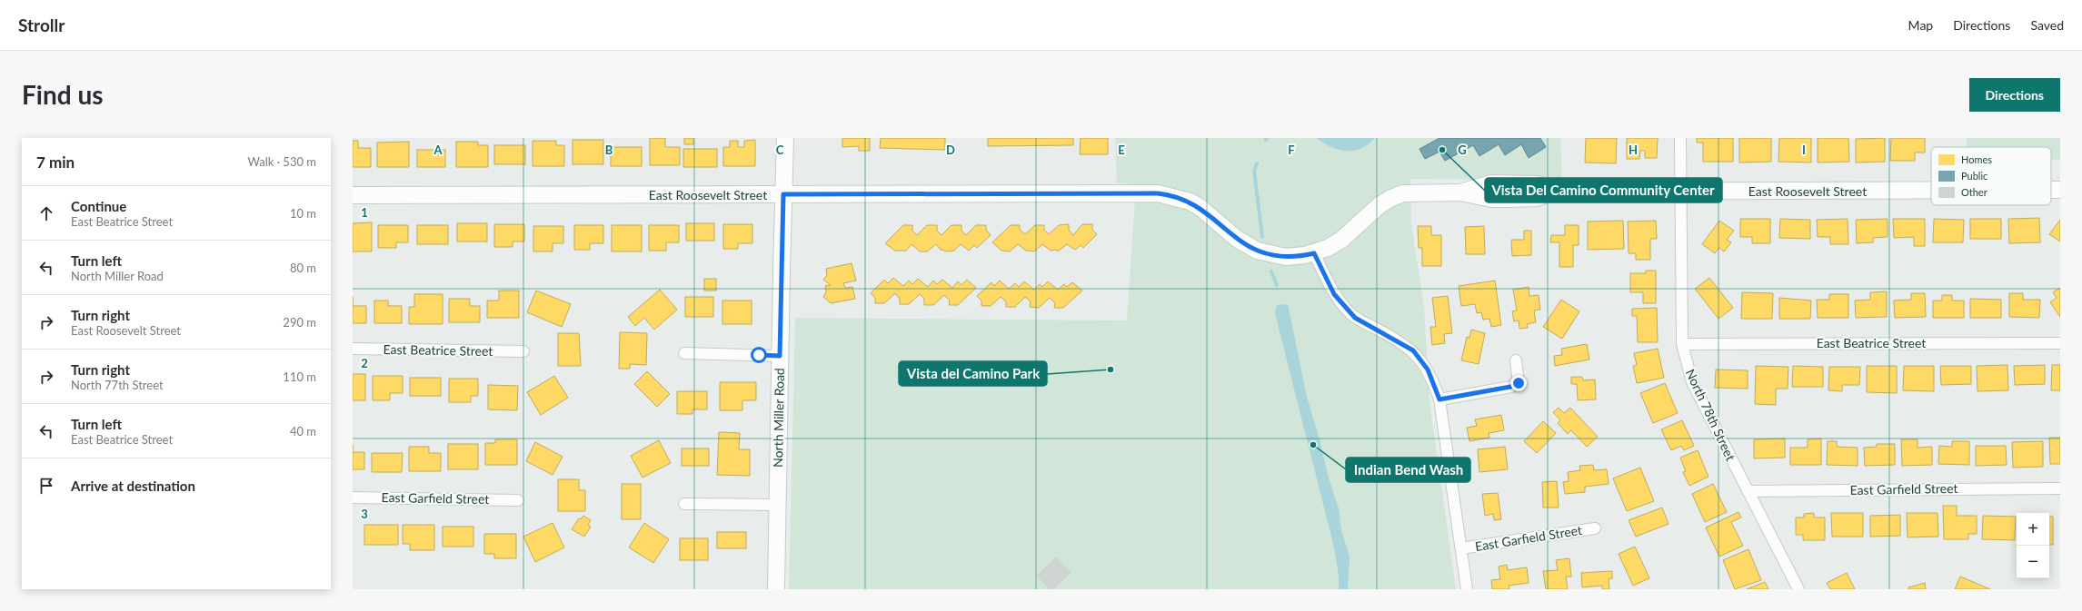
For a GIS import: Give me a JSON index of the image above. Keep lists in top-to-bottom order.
{
  "streets": {
    "street": [
      "East Roosevelt Street",
      "East Beatrice Street",
      "North 78th Street",
      "North Miller Road",
      "East Garfield Street"
    ]
  },
  "crossings": [
    ["East Roosevelt Street", "North 78th Street"],
    ["East Roosevelt Street", "North Miller Road"],
    ["East Beatrice Street", "North 78th Street"],
    ["North 78th Street", "East Garfield Street"]
  ],
  "places": ["Vista Del Camino Community Center", "Vista del Camino Park", "Indian Bend Wash"],
  "legend": ["Homes", "Public", "Other"],
  "page": {
    "header": "Strollr",
    "nav": ["Map", "Directions", "Saved"],
    "buttons": "Directions",
    "title": "Find us",
    "heading": ["7 min", "Walk · 530 m"],
    "list": [
      ["Continue", "East Beatrice Street", "10 m"],
      ["Turn left", "North Miller Road", "80 m"],
      ["Turn right", "East Roosevelt Street", "290 m"],
      ["Turn right", "North 77th Street", "110 m"],
      ["Turn left", "East Beatrice Street", "40 m"],
      "Arrive at destination"
    ],
    "map_buttons": ["+", "−"]
  },
  "grid": {
    "columns": [
      "A",
      "B",
      "C",
      "D",
      "E",
      "F",
      "G",
      "H",
      "I"
    ],
    "rows": ["1", "2", "3"]
  }
}
